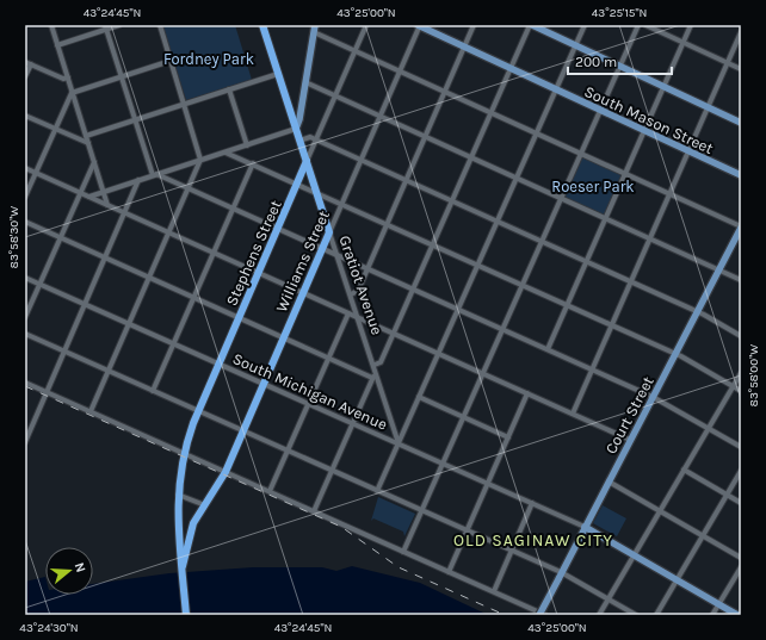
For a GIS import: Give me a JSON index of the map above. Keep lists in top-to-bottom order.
{
  "streets": {
    "highway": ["Stephens Street", "Williams Street", "Gratiot Avenue"],
    "main road": ["South Mason Street", "Court Street"],
    "street": ["South Michigan Avenue"]
  },
  "crossings": [
    ["South Mason Street", "Williams Street"],
    ["Stephens Street", "Williams Street"],
    ["Stephens Street", "Gratiot Avenue"],
    ["Stephens Street", "South Michigan Avenue"],
    ["Williams Street", "Gratiot Avenue"],
    ["Williams Street", "South Michigan Avenue"],
    ["Gratiot Avenue", "South Michigan Avenue"],
    ["South Michigan Avenue", "Court Street"]
  ],
  "districts": ["OLD SAGINAW CITY"],
  "parks": ["Fordney Park", "Roeser Park"],
  "scale_bar": "200 m",
  "north": "right",
  "coordinates": [
    "43°24'45\"N",
    "43°25'00\"N",
    "43°25'15\"N",
    "83°58'30\"W",
    "83°58'00\"W",
    "43°24'30\"N"
  ]
}
